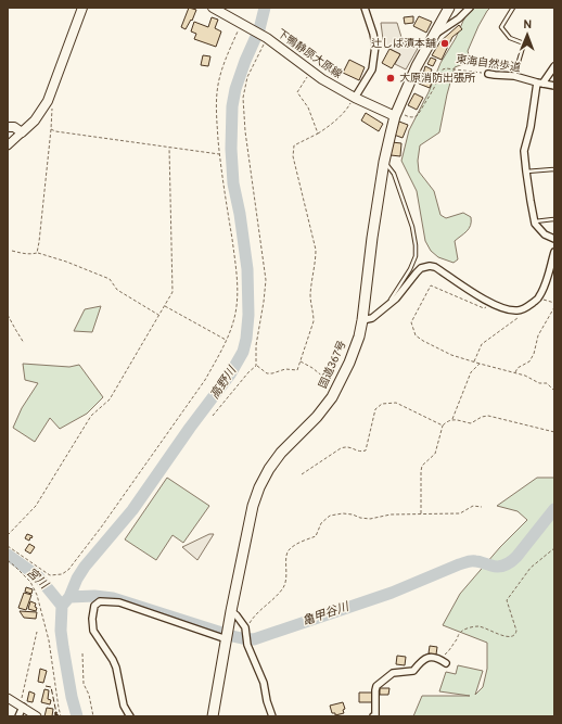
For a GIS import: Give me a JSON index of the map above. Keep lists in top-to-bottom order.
{
  "streets": {
    "highway": ["国道367号"],
    "main road": ["下鴨静原大原線"],
    "street": ["東海自然歩道"]
  },
  "crossings": [
    ["下鴨静原大原線", "東海自然歩道"],
    ["下鴨静原大原線", "国道367号"],
    ["東海自然歩道", "国道367号"]
  ],
  "water": ["高野川", "宮川", "亀甲谷川"],
  "places": ["辻しば漬本舗", "大原消防出張所"],
  "north": "top"
}
